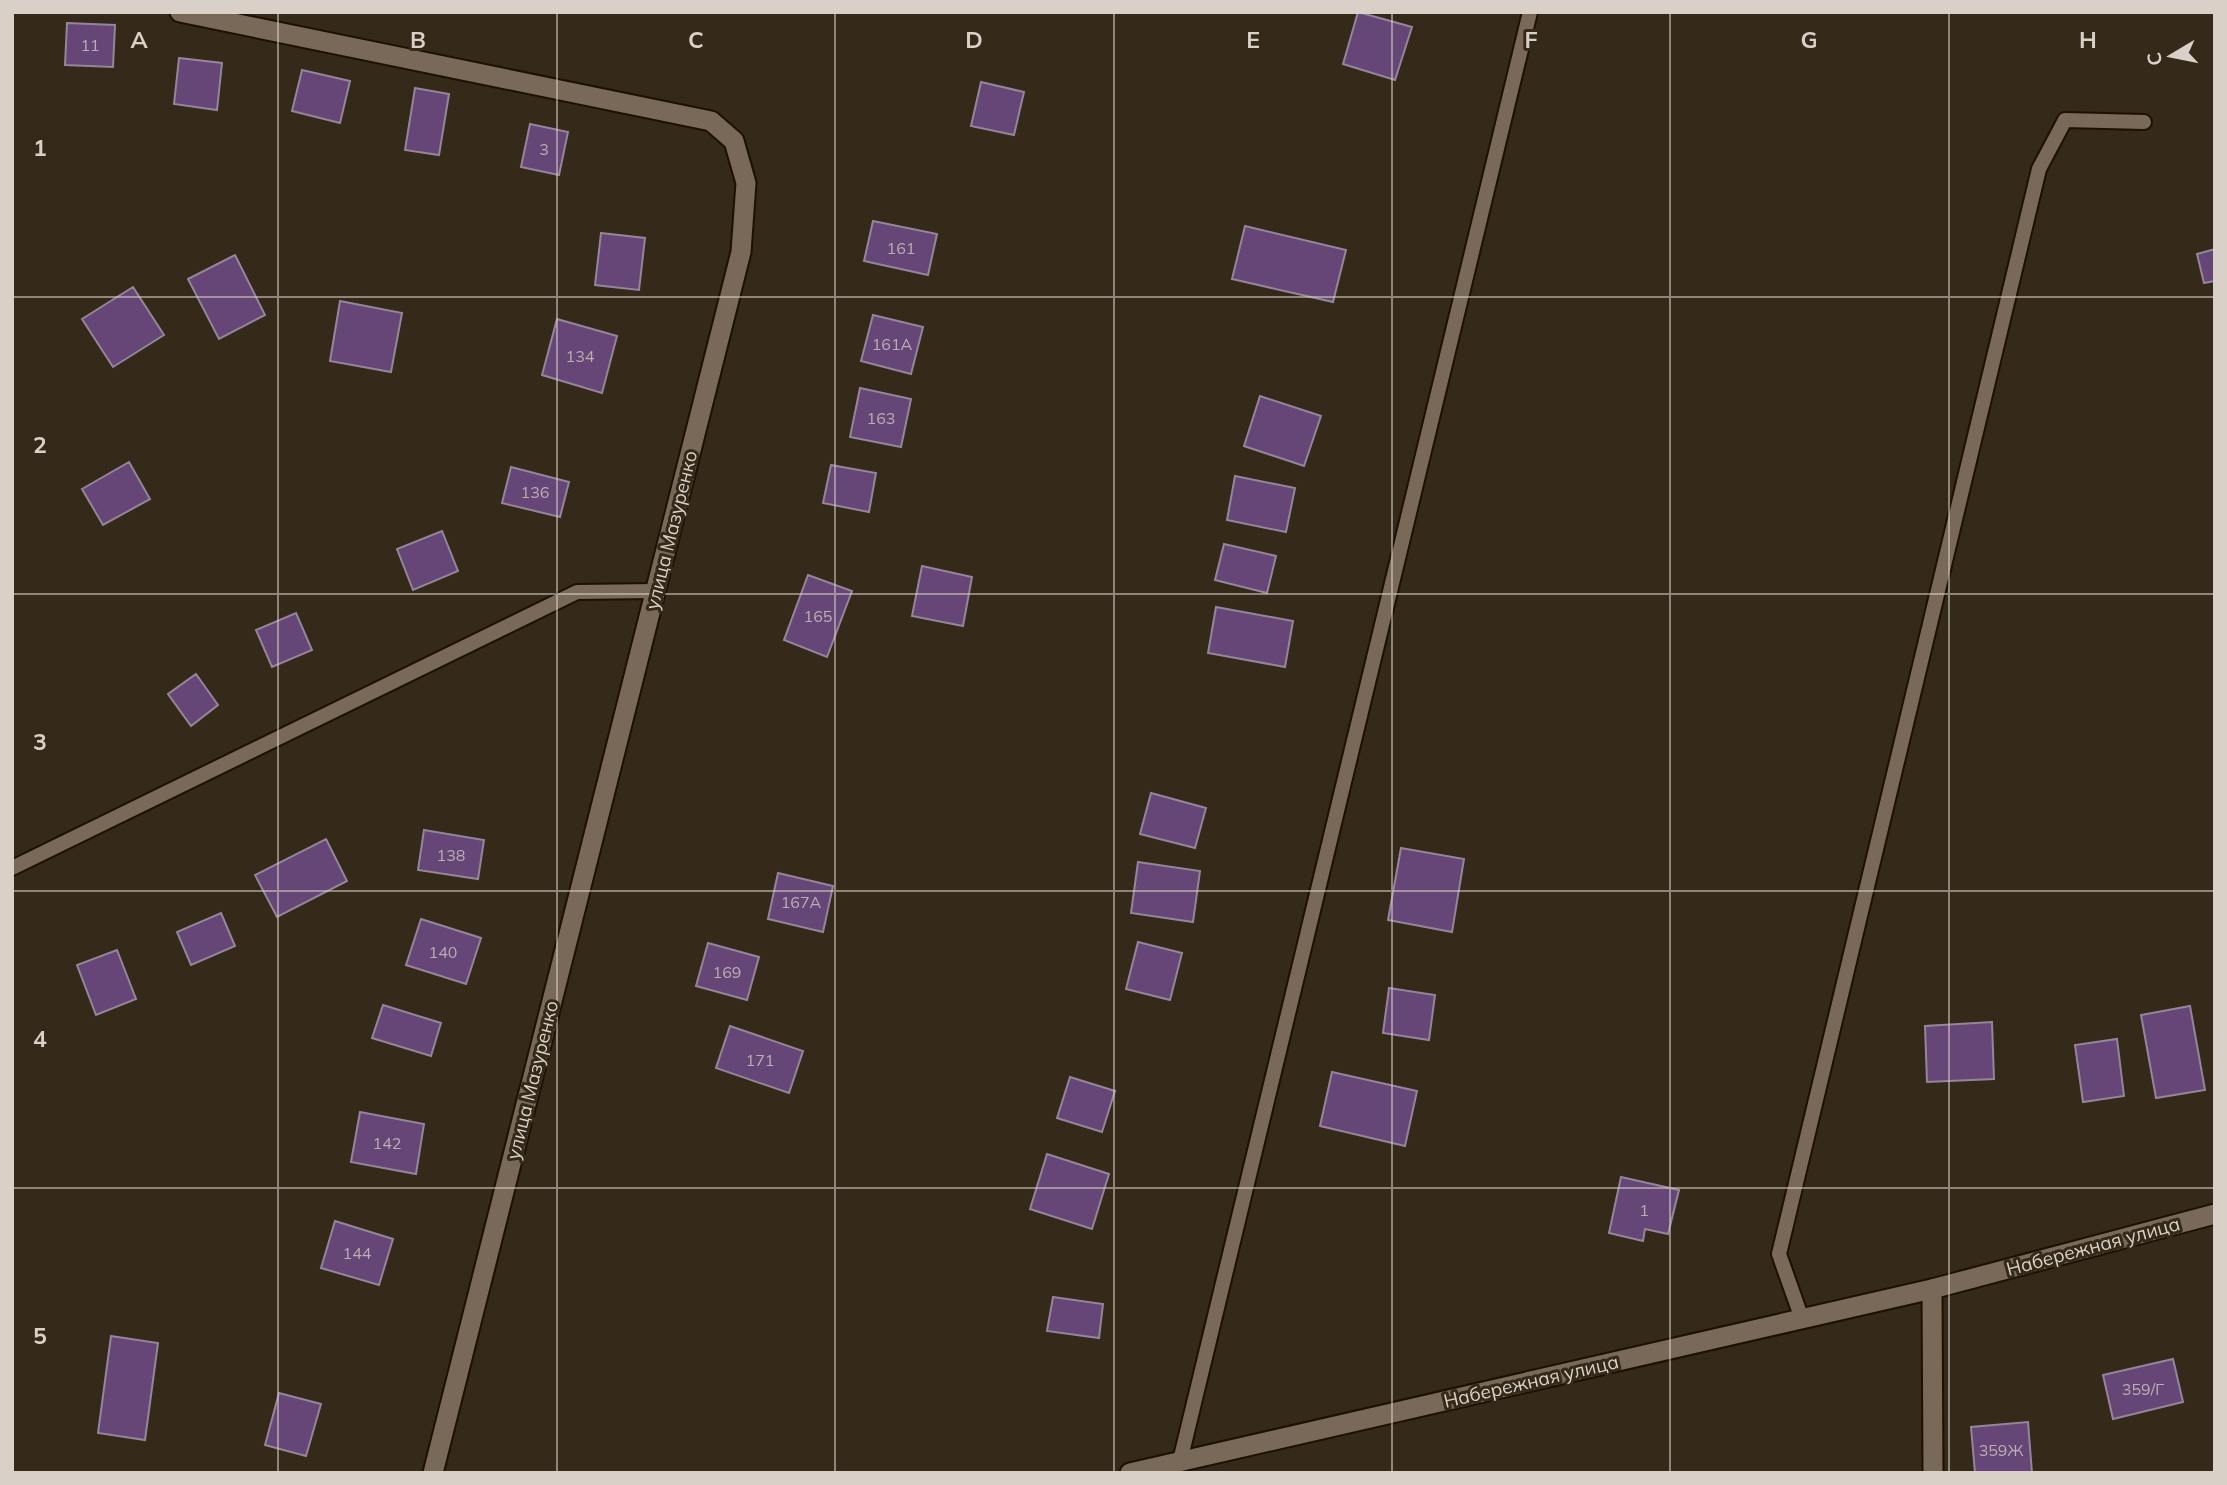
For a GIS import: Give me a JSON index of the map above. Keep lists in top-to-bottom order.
{
  "streets": {
    "street": ["улица Мазуренко", "Набережная улица"]
  },
  "house_numbers": [
    "11",
    "3",
    "161",
    "161А",
    "134",
    "163",
    "136",
    "165",
    "138",
    "167А",
    "140",
    "169",
    "171",
    "142",
    "1",
    "144",
    "359/Г",
    "359Ж"
  ],
  "north": "left",
  "grid": {
    "columns": [
      "A",
      "B",
      "C",
      "D",
      "E",
      "F",
      "G",
      "H"
    ],
    "rows": [
      "1",
      "2",
      "3",
      "4",
      "5"
    ]
  }
}
